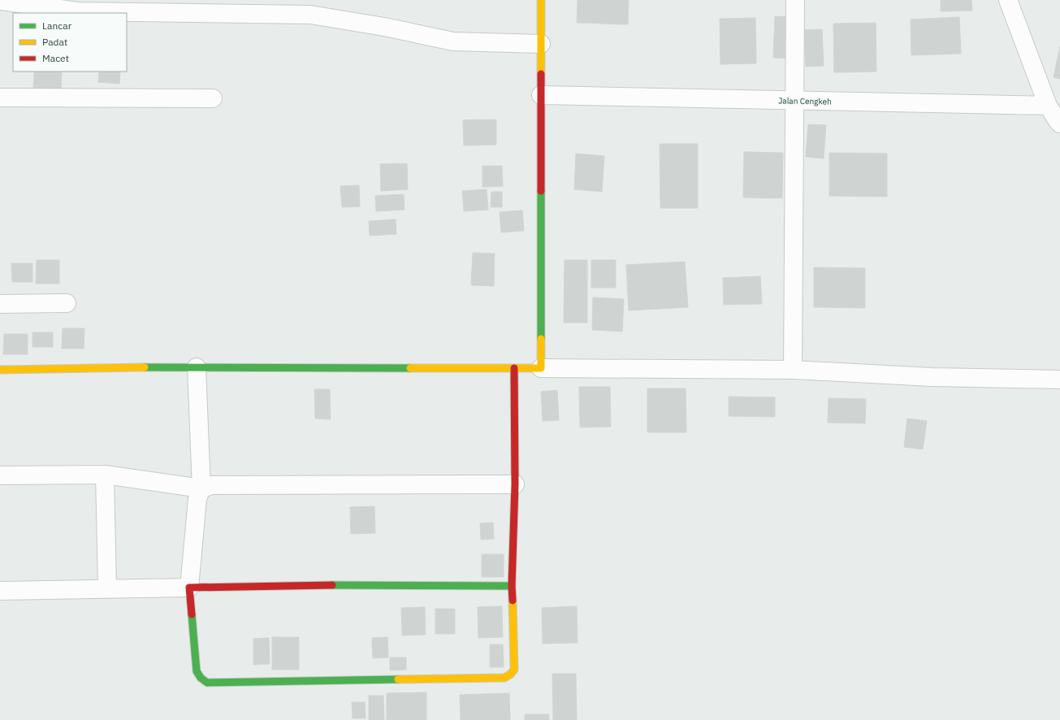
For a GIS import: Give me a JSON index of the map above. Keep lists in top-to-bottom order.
{
  "streets": {
    "street": ["Jalan Cengkeh"]
  },
  "legend": ["Lancar", "Padat", "Macet"]
}
